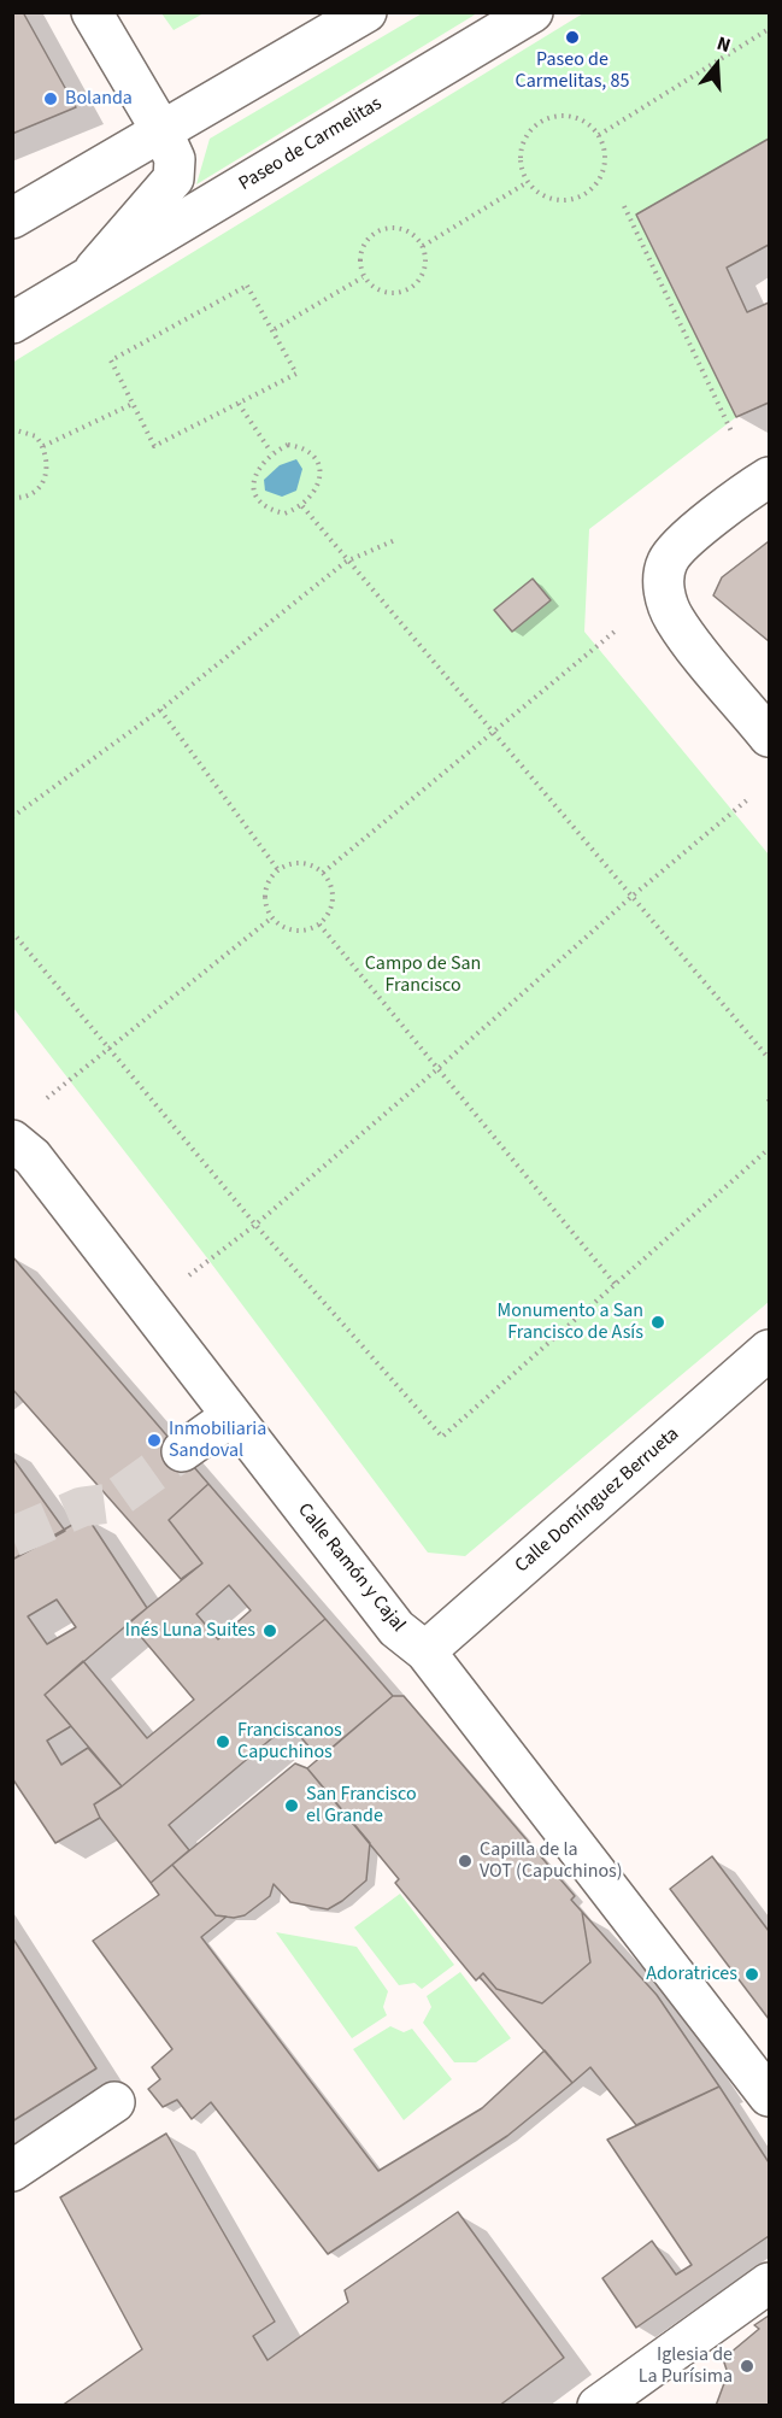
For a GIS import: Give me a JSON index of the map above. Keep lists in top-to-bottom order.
{
  "streets": {
    "main road": ["Paseo de Carmelitas", "Calle Domínguez Berrueta", "Calle Ramón y Cajal"]
  },
  "crossings": [
    ["Calle Domínguez Berrueta", "Calle Ramón y Cajal"]
  ],
  "parks": ["Campo de San Francisco"],
  "places": [
    "Paseo de Carmelitas, 85",
    "Bolanda",
    "Monumento a San Francisco de Asís",
    "Inmobiliaria Sandoval",
    "Inés Luna Suites",
    "Franciscanos Capuchinos",
    "San Francisco el Grande",
    "Capilla de la VOT (Capuchinos)",
    "Adoratrices",
    "Iglesia de La Purísima"
  ],
  "north": "top"
}
